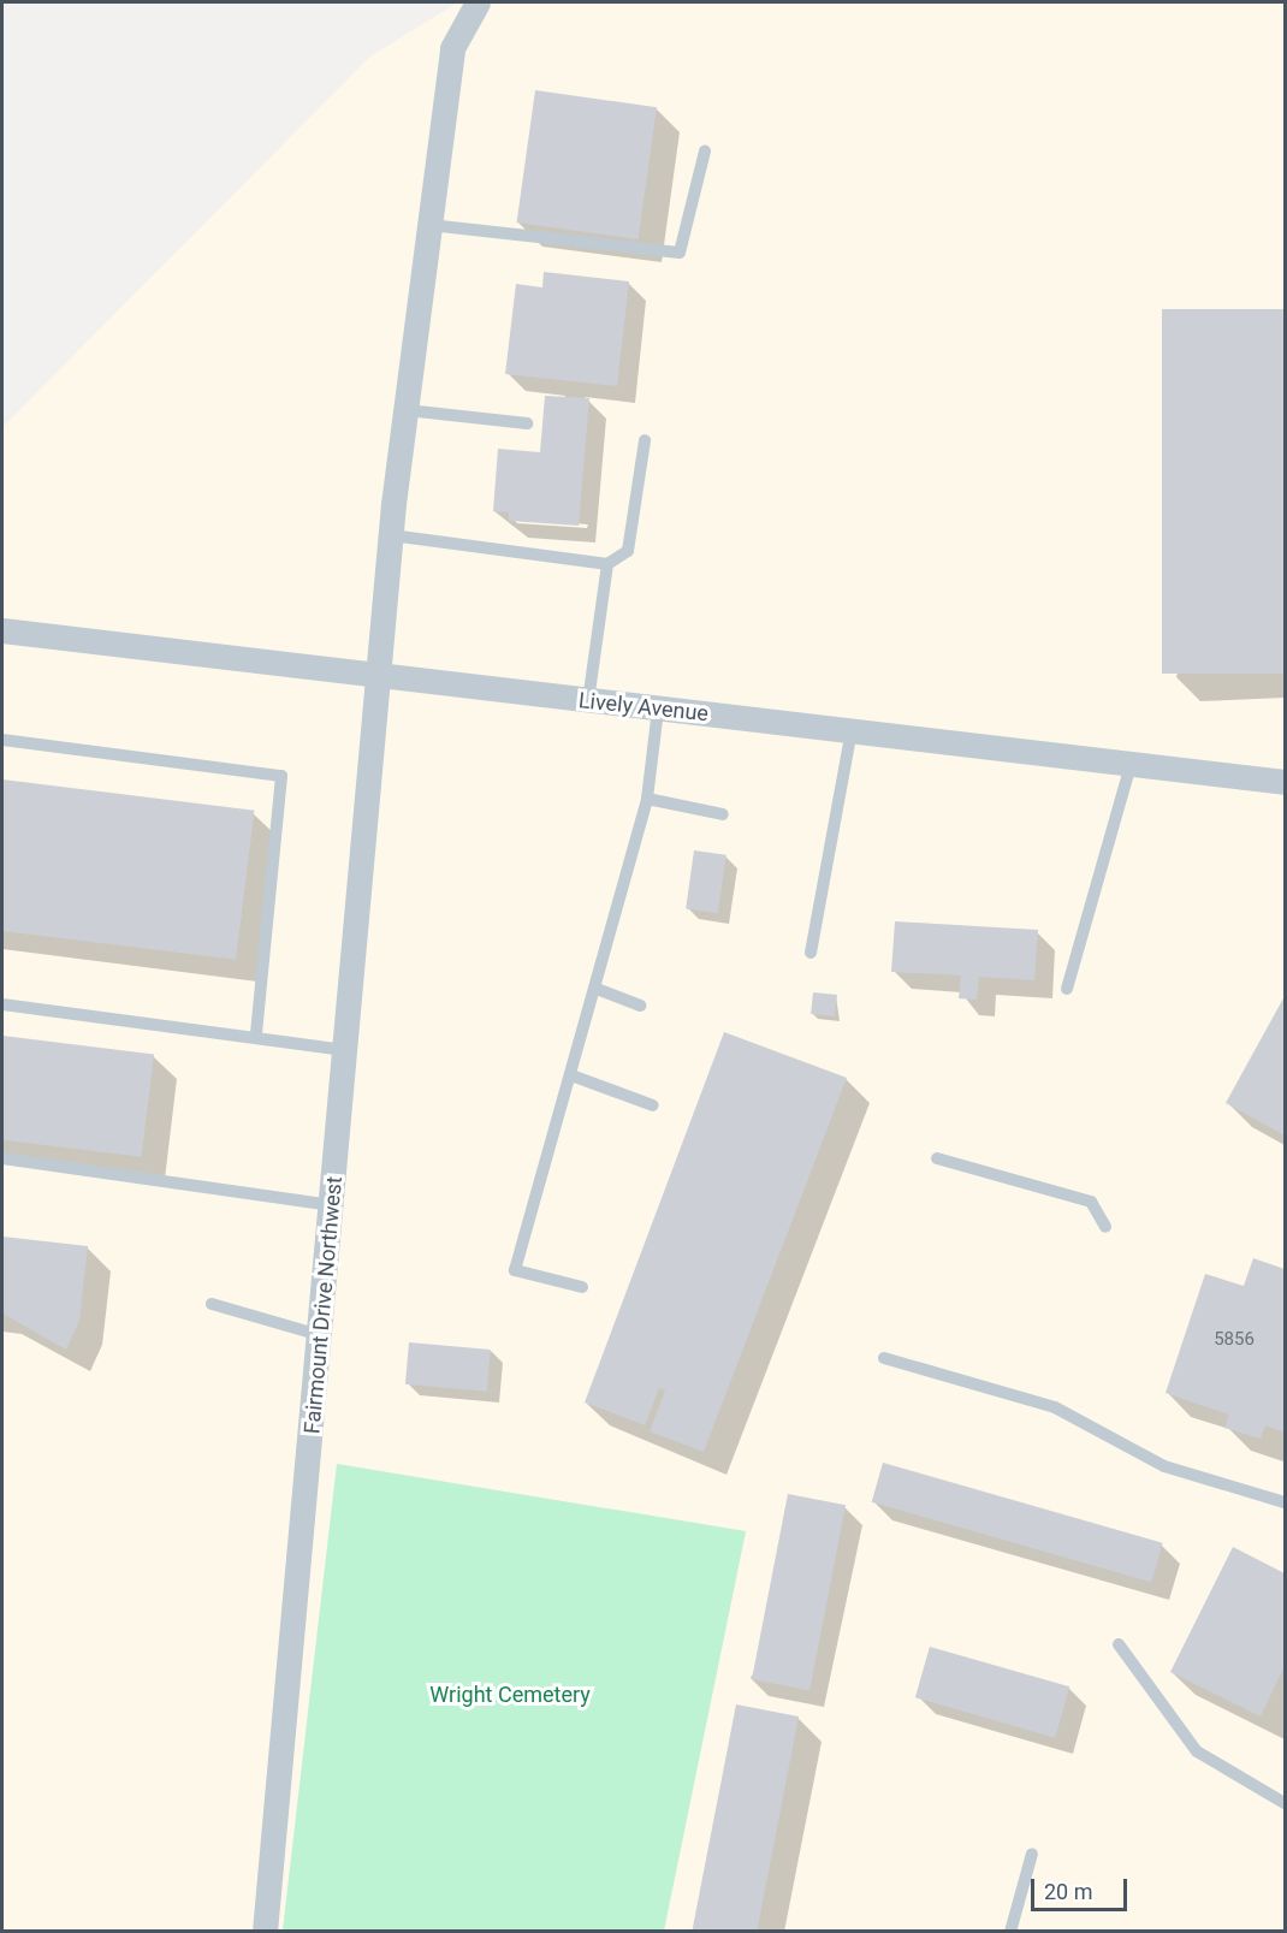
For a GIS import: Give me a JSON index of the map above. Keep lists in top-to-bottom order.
{
  "streets": {
    "street": ["Lively Avenue", "Fairmount Drive Northwest"]
  },
  "crossings": [
    ["Lively Avenue", "Fairmount Drive Northwest"]
  ],
  "parks": ["Wright Cemetery"],
  "house_numbers": ["5856"],
  "scale_bar": "20 m"
}
